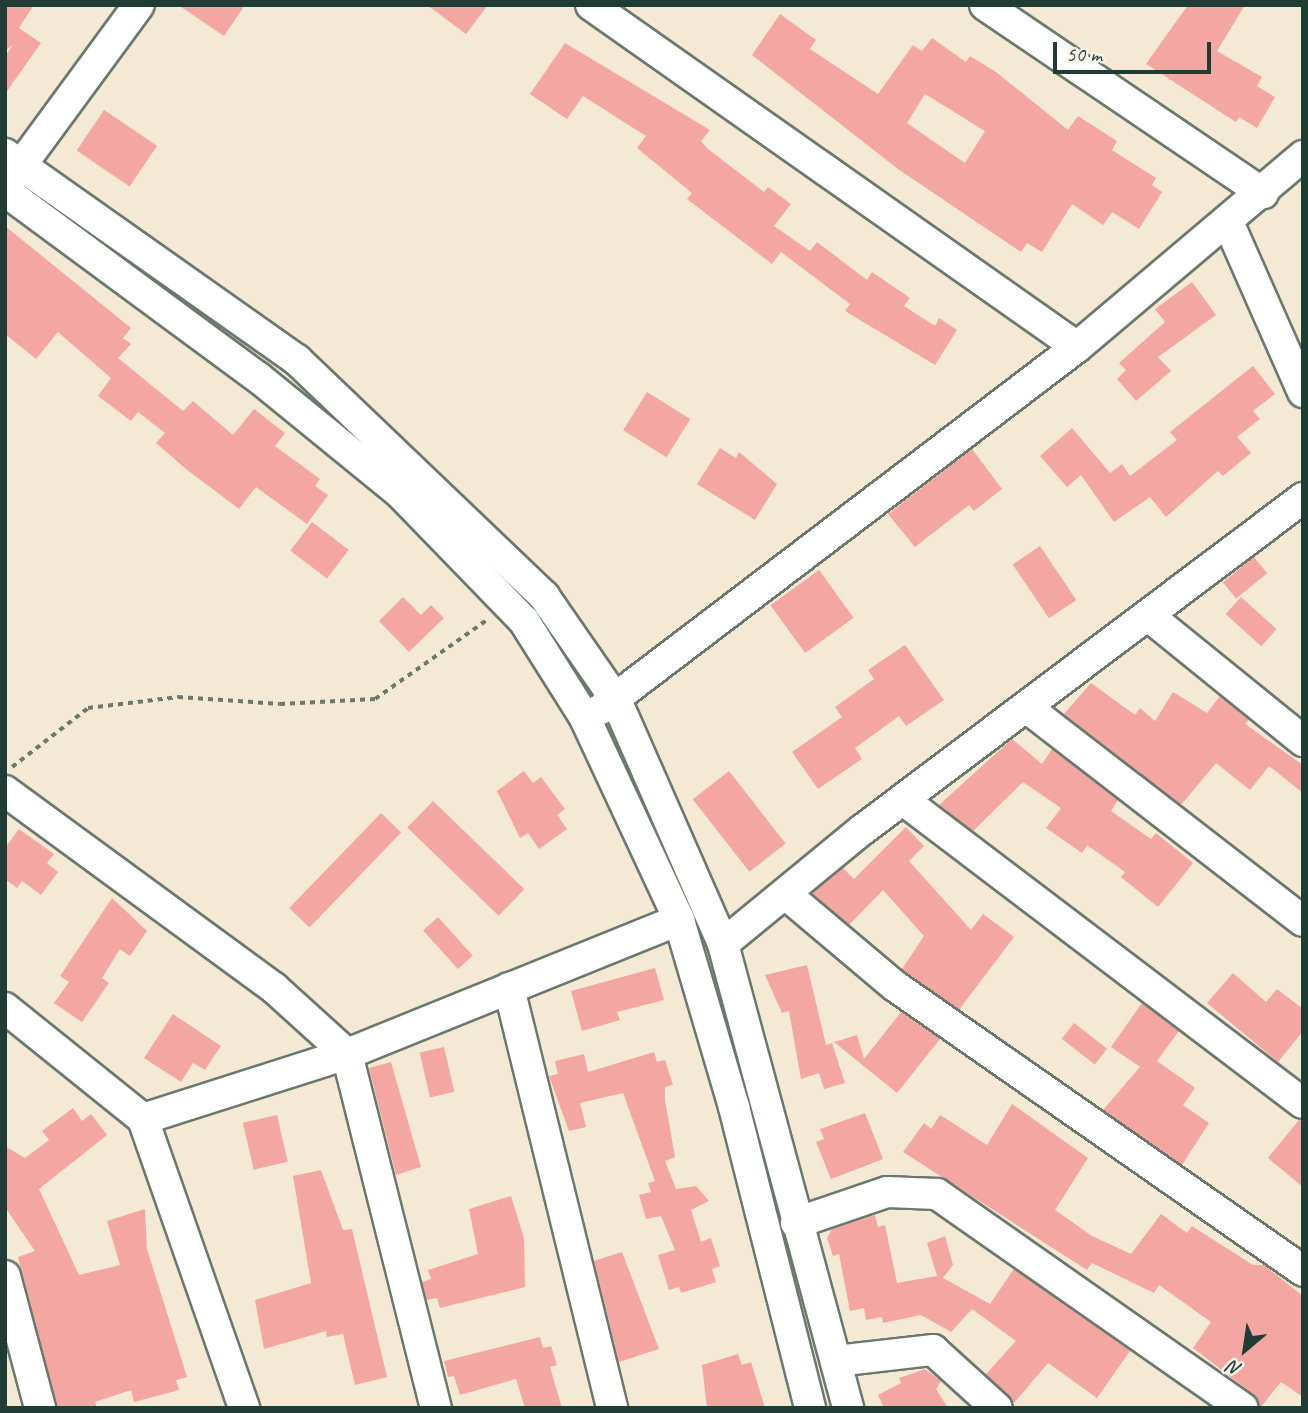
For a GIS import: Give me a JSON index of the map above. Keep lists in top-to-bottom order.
{
  "scale_bar": "50 m",
  "north": "bottom left"
}
